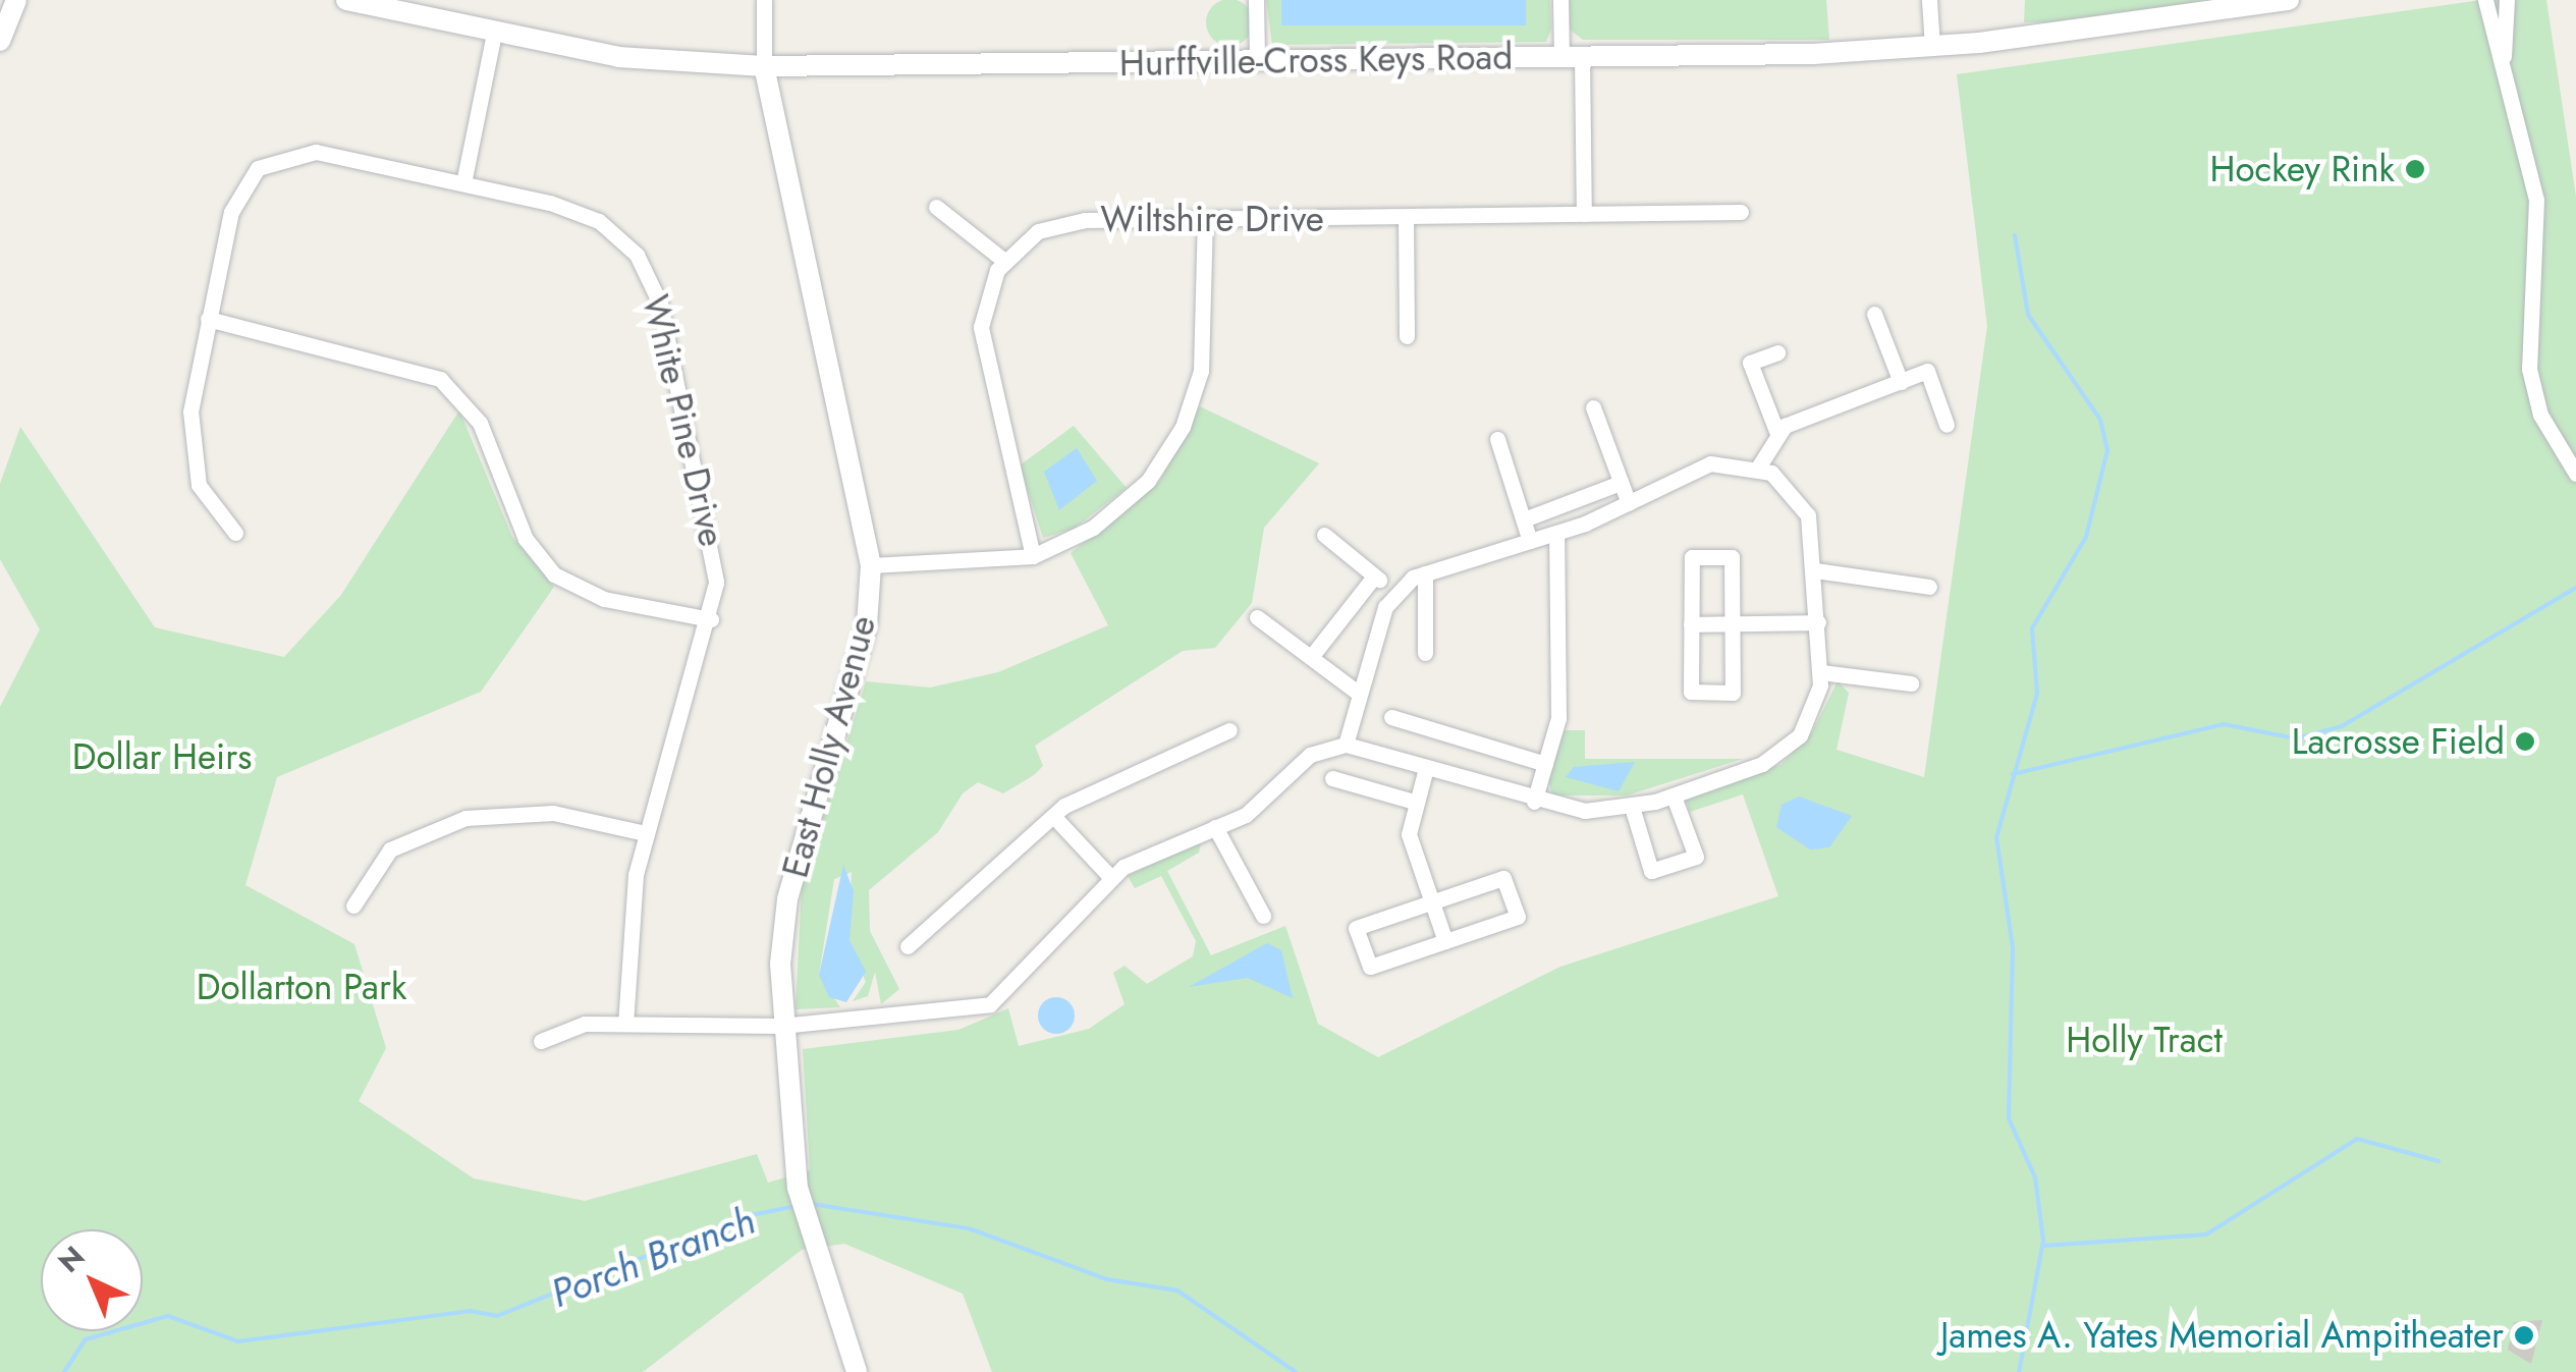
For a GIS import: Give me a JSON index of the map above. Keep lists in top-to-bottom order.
{
  "streets": {
    "main road": ["Hurffville-Cross Keys Road", "East Holly Avenue"],
    "street": ["Wiltshire Drive", "White Pine Drive"]
  },
  "crossings": [
    ["Hurffville-Cross Keys Road", "East Holly Avenue"]
  ],
  "water": ["Porch Branch"],
  "parks": ["Dollar Heirs", "Dollarton Park", "Holly Tract"],
  "places": ["Hockey Rink", "Lacrosse Field", "James A. Yates Memorial Ampitheater"],
  "north": "top left"
}
